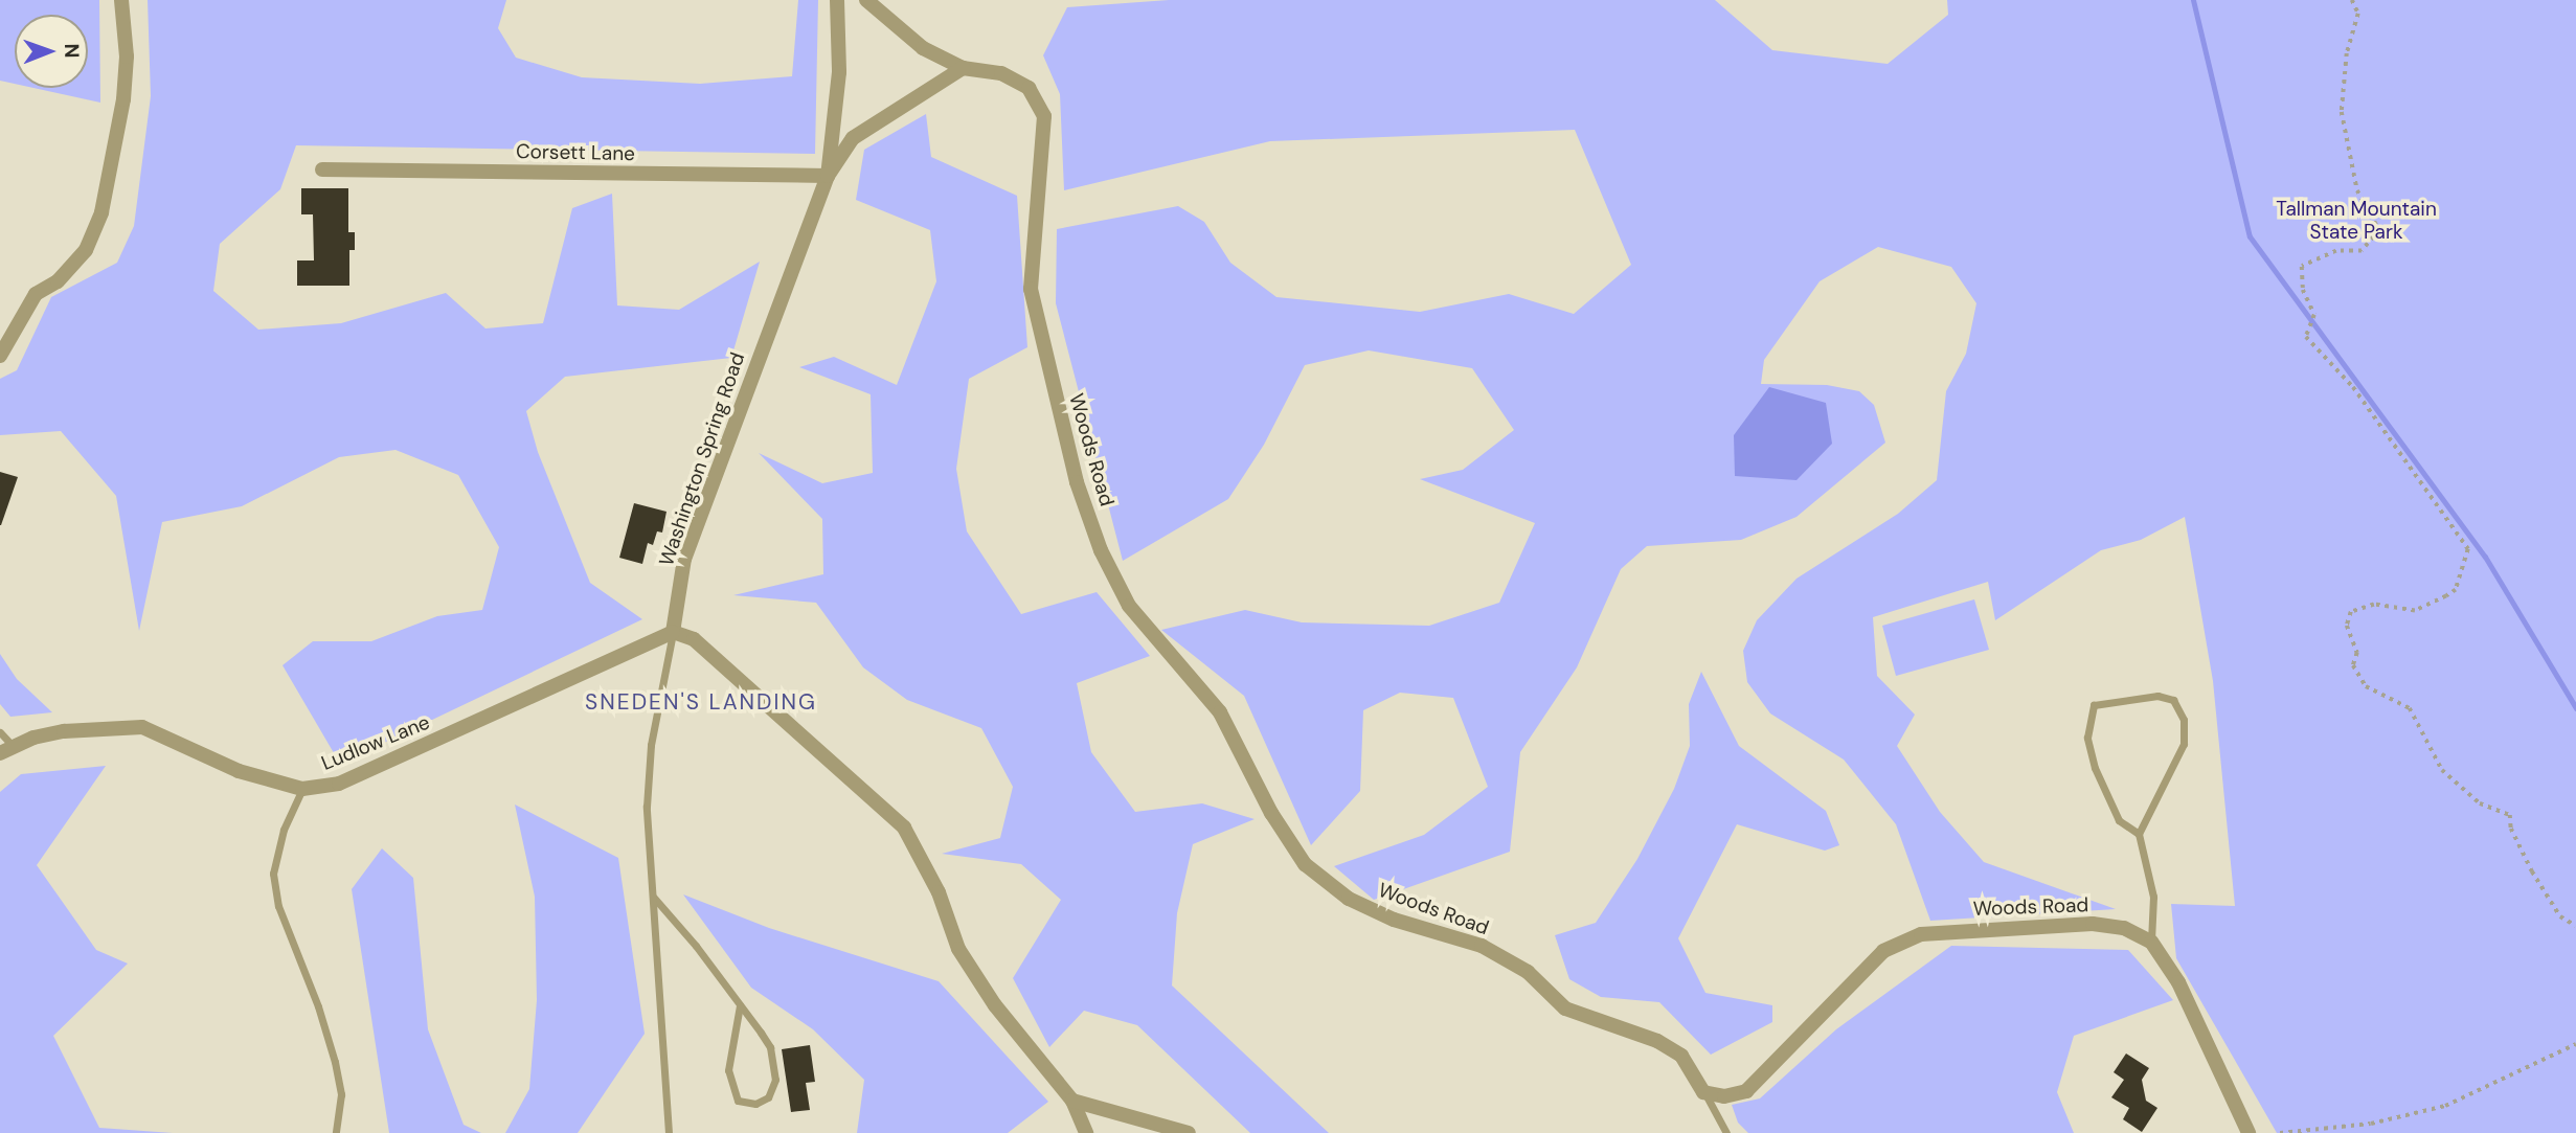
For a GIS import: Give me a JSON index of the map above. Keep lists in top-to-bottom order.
{
  "streets": {
    "street": [
      "Corsett Lane",
      "Woods Road",
      "Washington Spring Road",
      "Ludlow Lane"
    ]
  },
  "crossings": [
    ["Corsett Lane", "Washington Spring Road"],
    ["Washington Spring Road", "Ludlow Lane"]
  ],
  "districts": ["SNEDEN'S LANDING"],
  "parks": ["Tallman Mountain State Park"],
  "north": "right"
}
